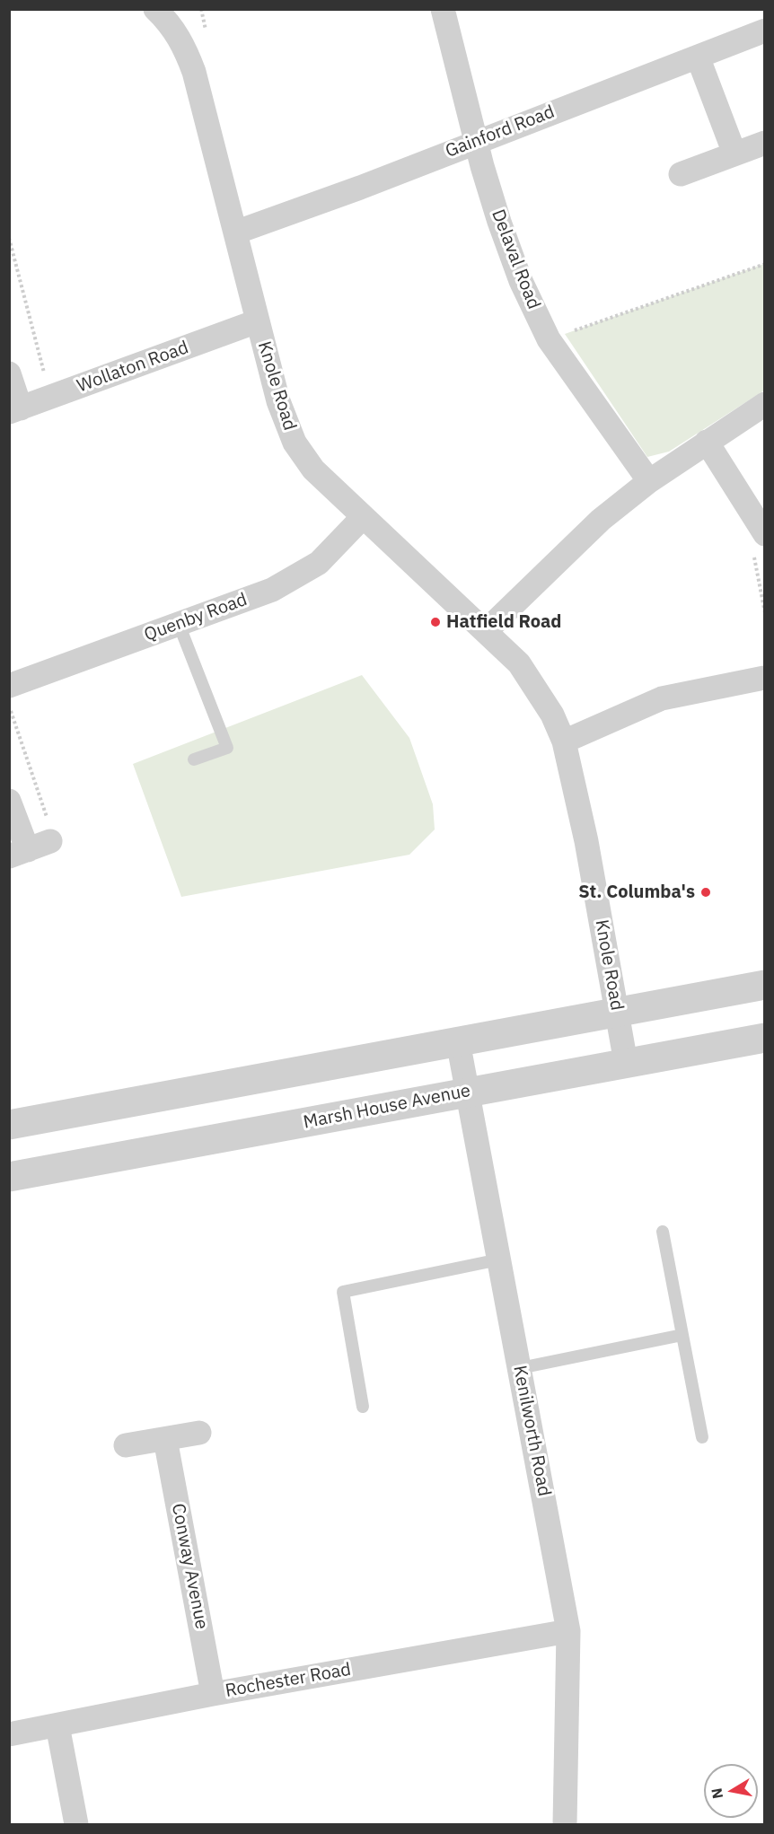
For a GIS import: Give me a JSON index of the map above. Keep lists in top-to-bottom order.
{
  "streets": {
    "street": [
      "Gainford Road",
      "Delaval Road",
      "Wollaton Road",
      "Knole Road",
      "Quenby Road",
      "Marsh House Avenue",
      "Kenilworth Road",
      "Conway Avenue",
      "Rochester Road"
    ]
  },
  "crossings": [
    ["Gainford Road", "Delaval Road"],
    ["Gainford Road", "Knole Road"],
    ["Wollaton Road", "Knole Road"],
    ["Knole Road", "Quenby Road"],
    ["Knole Road", "Marsh House Avenue"],
    ["Marsh House Avenue", "Kenilworth Road"],
    ["Kenilworth Road", "Rochester Road"],
    ["Conway Avenue", "Rochester Road"]
  ],
  "places": ["Hatfield Road", "St. Columba's"],
  "north": "left"
}
